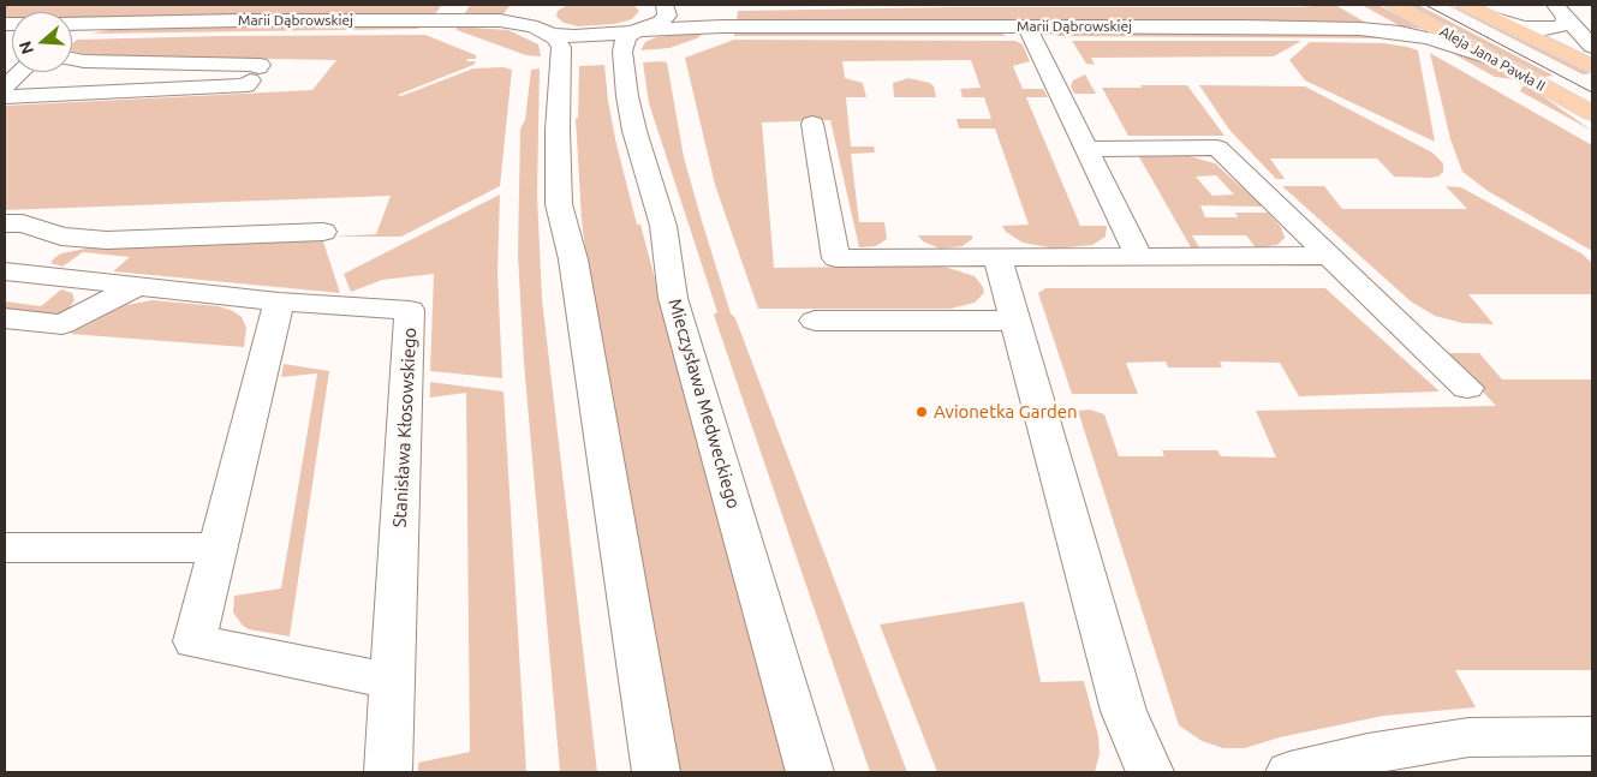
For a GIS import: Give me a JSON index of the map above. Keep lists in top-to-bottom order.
{
  "streets": {
    "main road": ["Aleja Jana Pawła II"],
    "street": ["Marii Dąbrowskiej", "Mieczysława Medweckiego", "Stanisława Kłosowskiego"]
  },
  "crossings": [
    ["Marii Dąbrowskiej", "Aleja Jana Pawła II"],
    ["Marii Dąbrowskiej", "Mieczysława Medweckiego"]
  ],
  "places": ["Avionetka Garden"],
  "north": "left"
}
